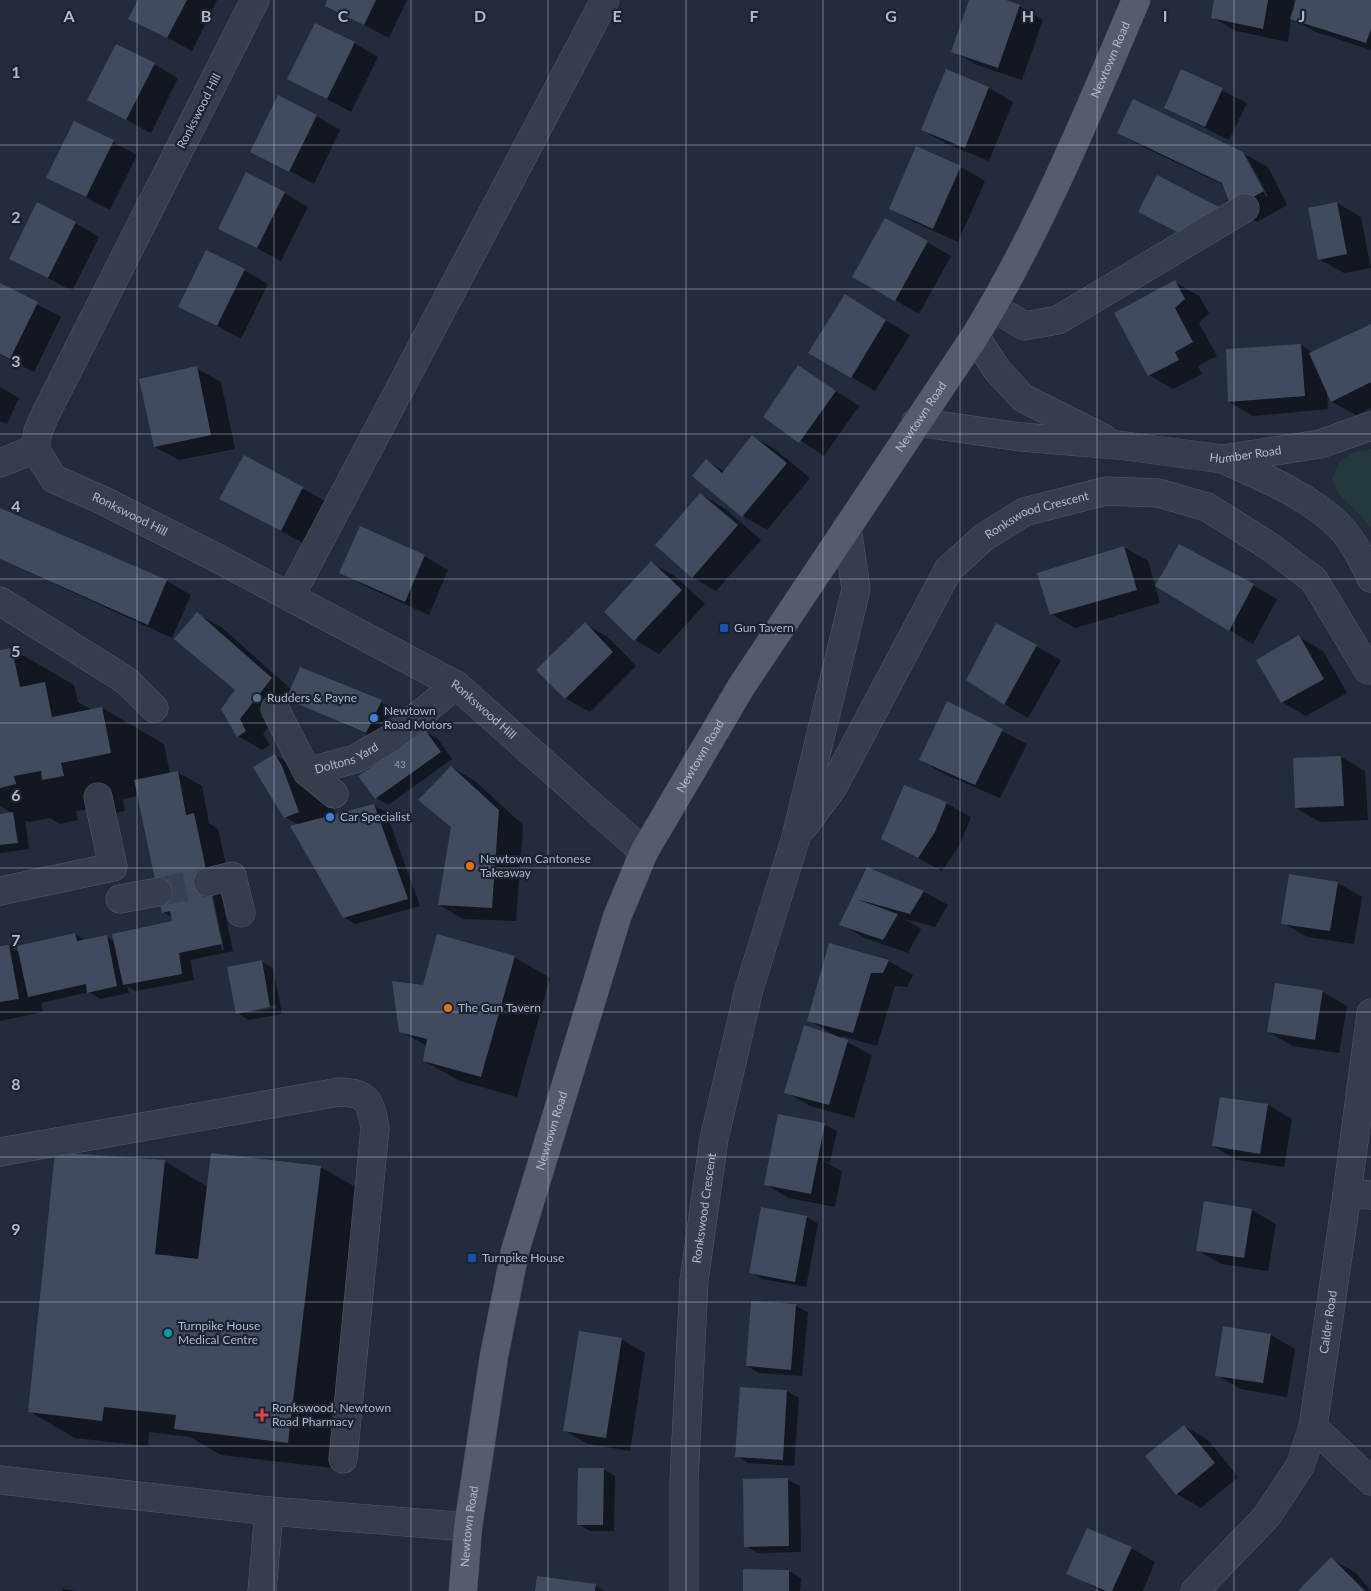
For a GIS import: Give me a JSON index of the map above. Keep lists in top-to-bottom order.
{
  "streets": {
    "main road": ["Newtown Road"],
    "street": [
      "Ronkswood Hill",
      "Humber Road",
      "Ronkswood Crescent",
      "Doltons Yard",
      "Calder Road"
    ]
  },
  "crossings": [
    ["Newtown Road", "Ronkswood Hill"],
    ["Newtown Road", "Humber Road"],
    ["Newtown Road", "Ronkswood Crescent"],
    ["Ronkswood Hill", "Doltons Yard"]
  ],
  "places": {
    "transit": ["Gun Tavern", "Turnpike House"],
    "other": [
      "Rudders & Payne",
      "Newtown Road Motors",
      "Car Specialist",
      "Newtown Cantonese Takeaway",
      "The Gun Tavern",
      "Turnpike House Medical Centre"
    ],
    "health": ["Ronkswood, Newtown Road Pharmacy"]
  },
  "house_numbers": ["43"],
  "grid": {
    "columns": [
      "A",
      "B",
      "C",
      "D",
      "E",
      "F",
      "G",
      "H",
      "I",
      "J"
    ],
    "rows": [
      "1",
      "2",
      "3",
      "4",
      "5",
      "6",
      "7",
      "8",
      "9"
    ]
  }
}
